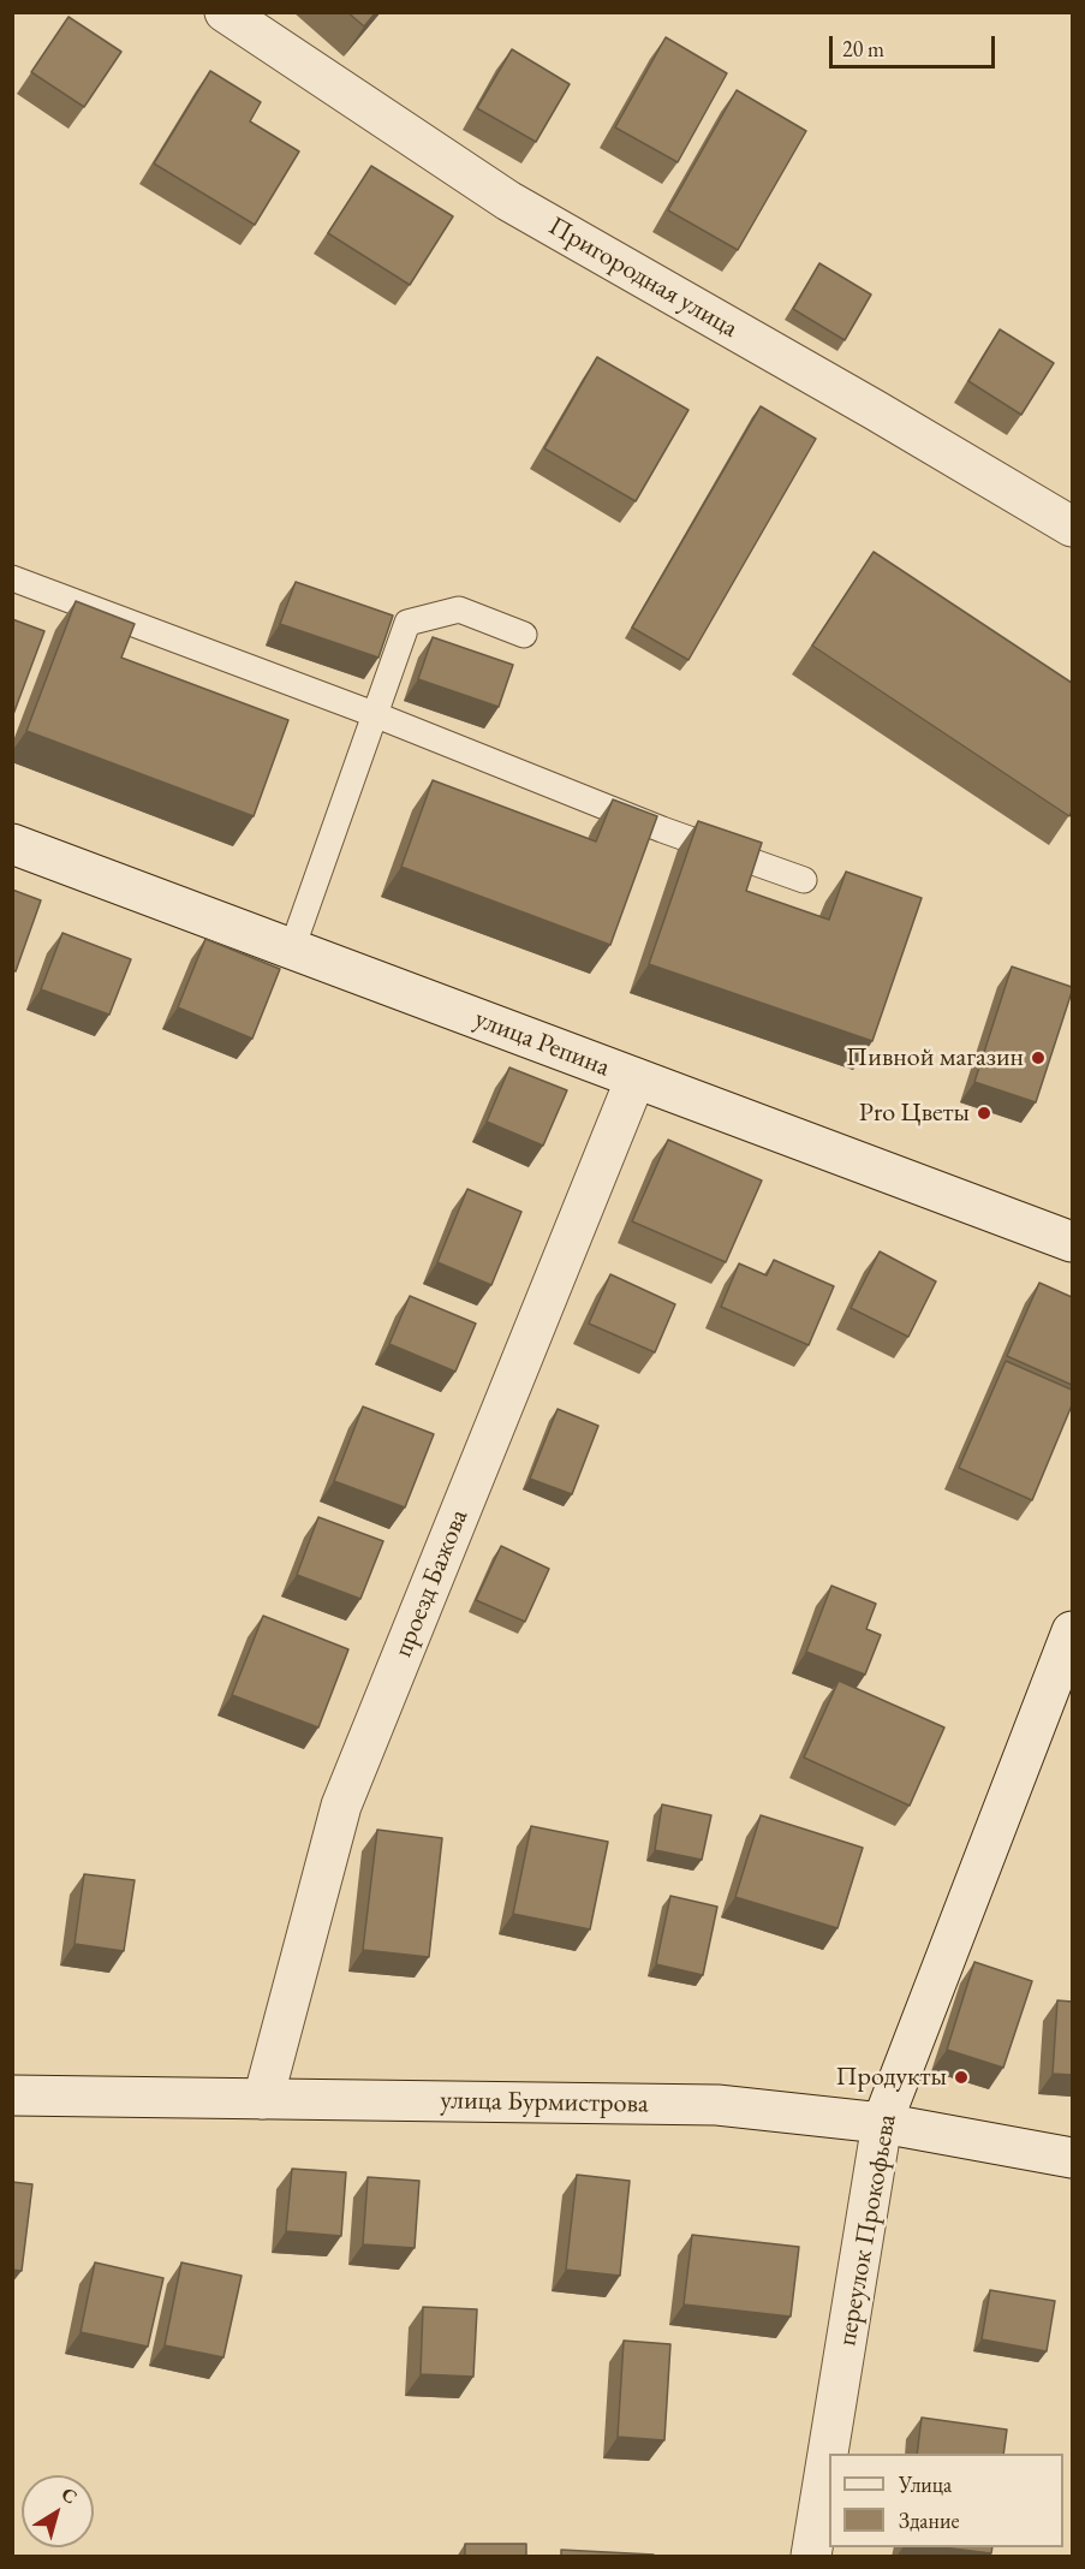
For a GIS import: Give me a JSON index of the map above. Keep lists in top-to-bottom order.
{
  "streets": {
    "street": [
      "Пригородная улица",
      "улица Репина",
      "проезд Бажова",
      "улица Бурмистрова",
      "переулок Прокофьева"
    ]
  },
  "crossings": [
    ["улица Репина", "проезд Бажова"],
    ["проезд Бажова", "улица Бурмистрова"],
    ["улица Бурмистрова", "переулок Прокофьева"]
  ],
  "places": ["Пивной магазин", "Pro Цветы", "Продукты"],
  "legend": ["Улица", "Здание"],
  "scale_bar": "20 m",
  "north": "top right"
}
